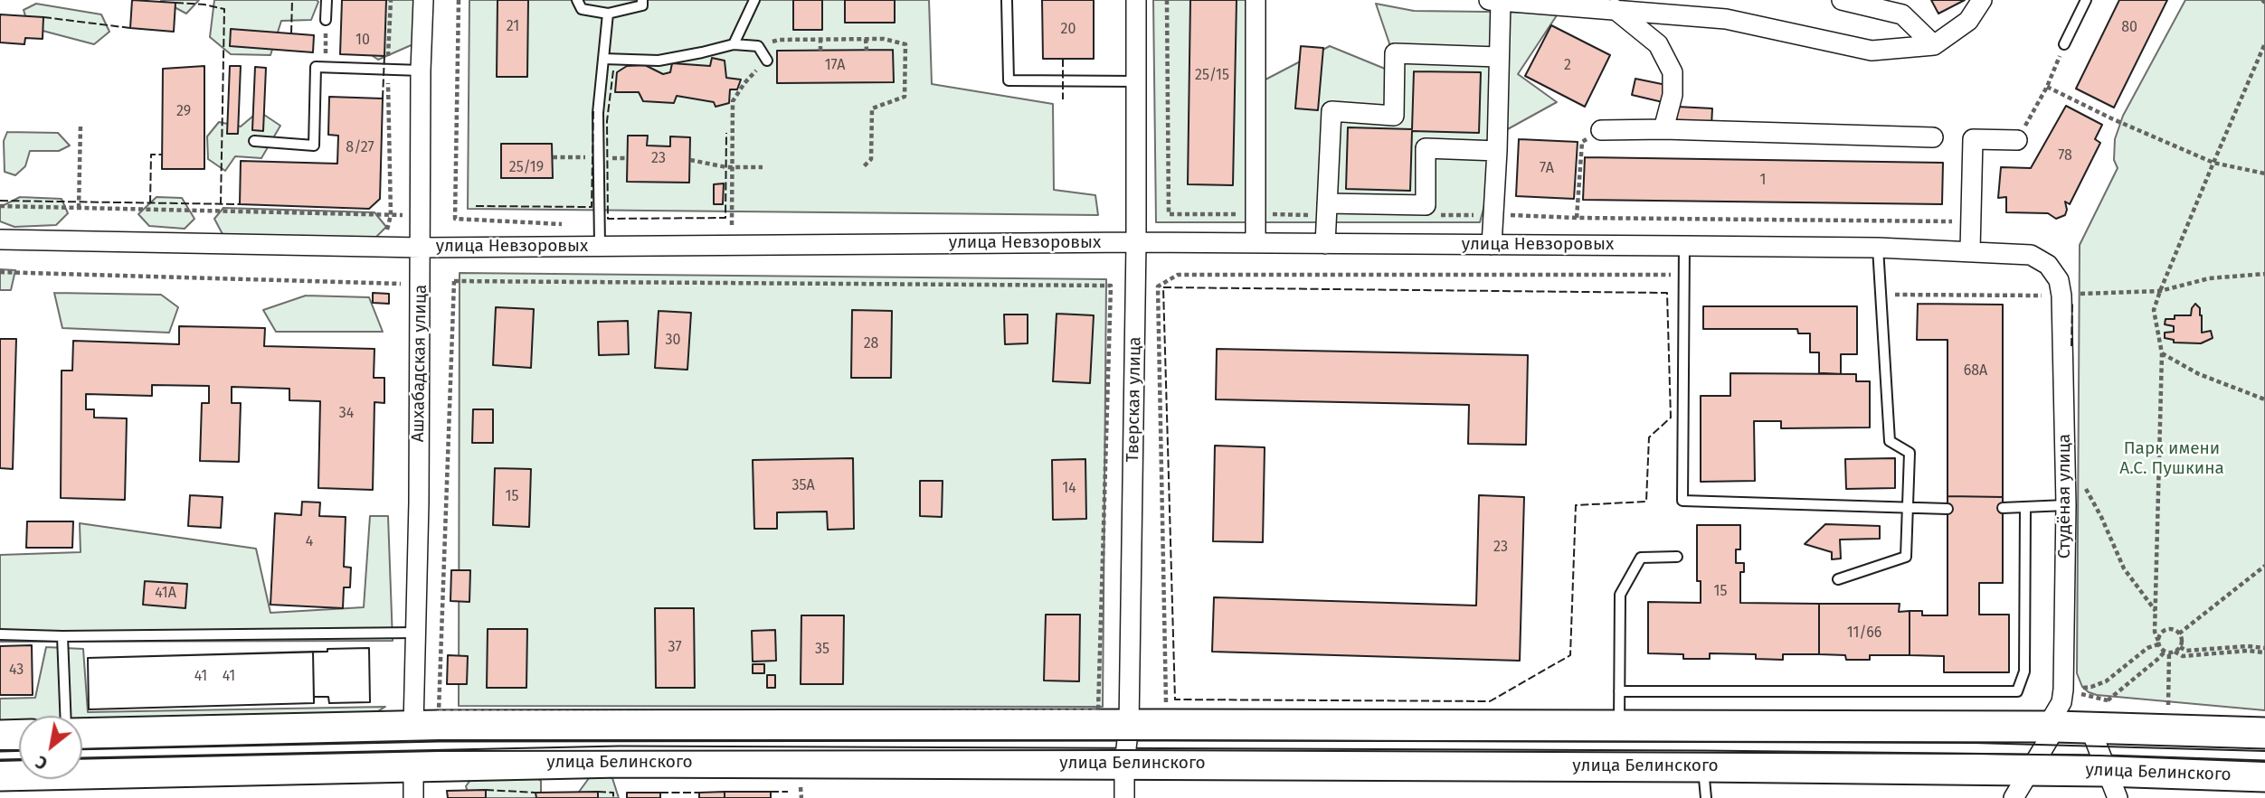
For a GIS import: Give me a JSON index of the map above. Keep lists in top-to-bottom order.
{
  "streets": {
    "main road": ["улица Белинского"],
    "street": [
      "улица Невзоровых",
      "Ашхабадская улица",
      "Тверская улица",
      "Студёная улица"
    ]
  },
  "crossings": [
    ["улица Невзоровых", "Ашхабадская улица"],
    ["улица Невзоровых", "Тверская улица"],
    ["улица Невзоровых", "Студёная улица"],
    ["Тверская улица", "улица Белинского"],
    ["Студёная улица", "улица Белинского"]
  ],
  "parks": ["Парк имени А.С. Пушкина"],
  "house_numbers": [
    "21",
    "80",
    "20",
    "10",
    "17А",
    "2",
    "25/15",
    "29",
    "8/27",
    "78",
    "23",
    "25/19",
    "7А",
    "1",
    "30",
    "28",
    "68А",
    "34",
    "35А",
    "14",
    "15",
    "4",
    "23",
    "15",
    "41А",
    "11/66",
    "37",
    "35",
    "43",
    "41",
    "41"
  ],
  "north": "bottom left"
}
